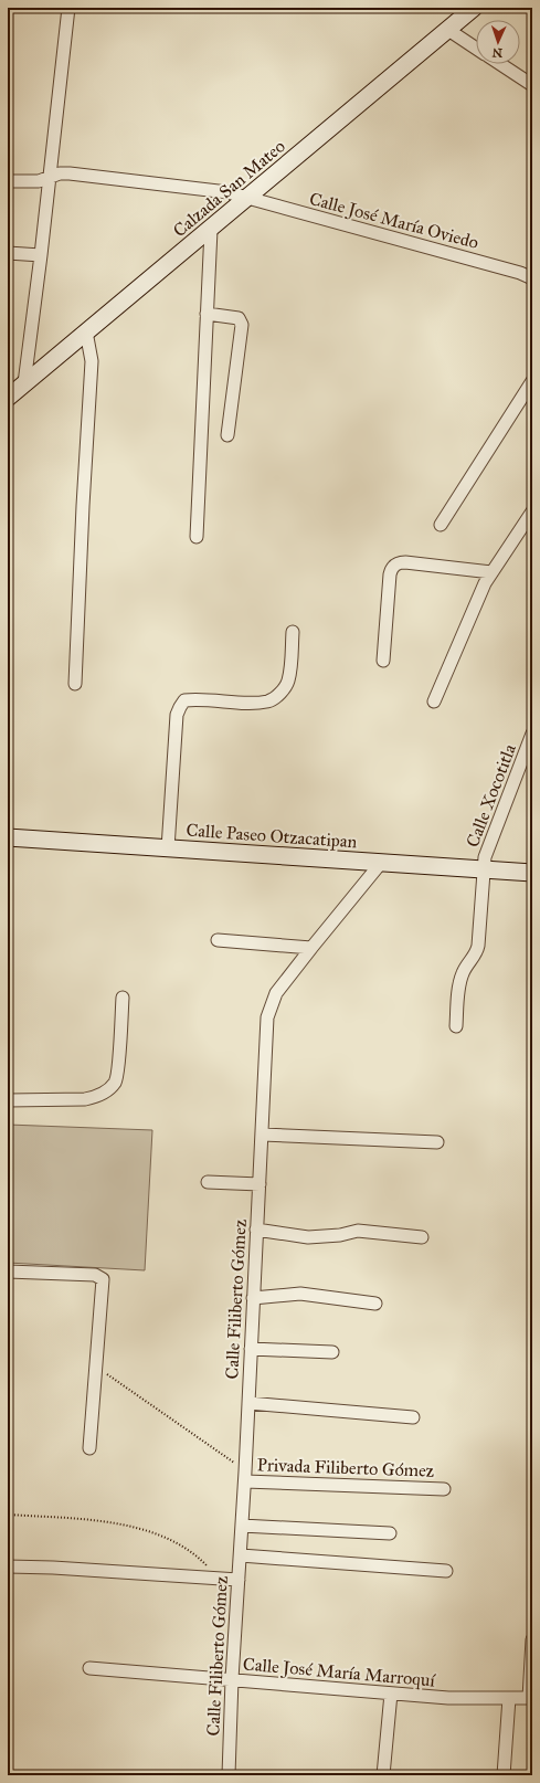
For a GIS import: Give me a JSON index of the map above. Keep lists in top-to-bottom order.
{
  "streets": {
    "main road": ["Calzada San Mateo", "Calle Paseo Otzacatipan"],
    "street": [
      "Calle José María Oviedo",
      "Calle Xocotitla",
      "Calle Filiberto Gómez",
      "Privada Filiberto Gómez",
      "Calle José María Marroquí"
    ]
  },
  "crossings": [
    ["Calzada San Mateo", "Calle José María Oviedo"],
    ["Calle Xocotitla", "Calle Paseo Otzacatipan"],
    ["Calle Paseo Otzacatipan", "Calle Filiberto Gómez"],
    ["Calle Filiberto Gómez", "Privada Filiberto Gómez"],
    ["Calle Filiberto Gómez", "Calle José María Marroquí"]
  ],
  "north": "bottom"
}
